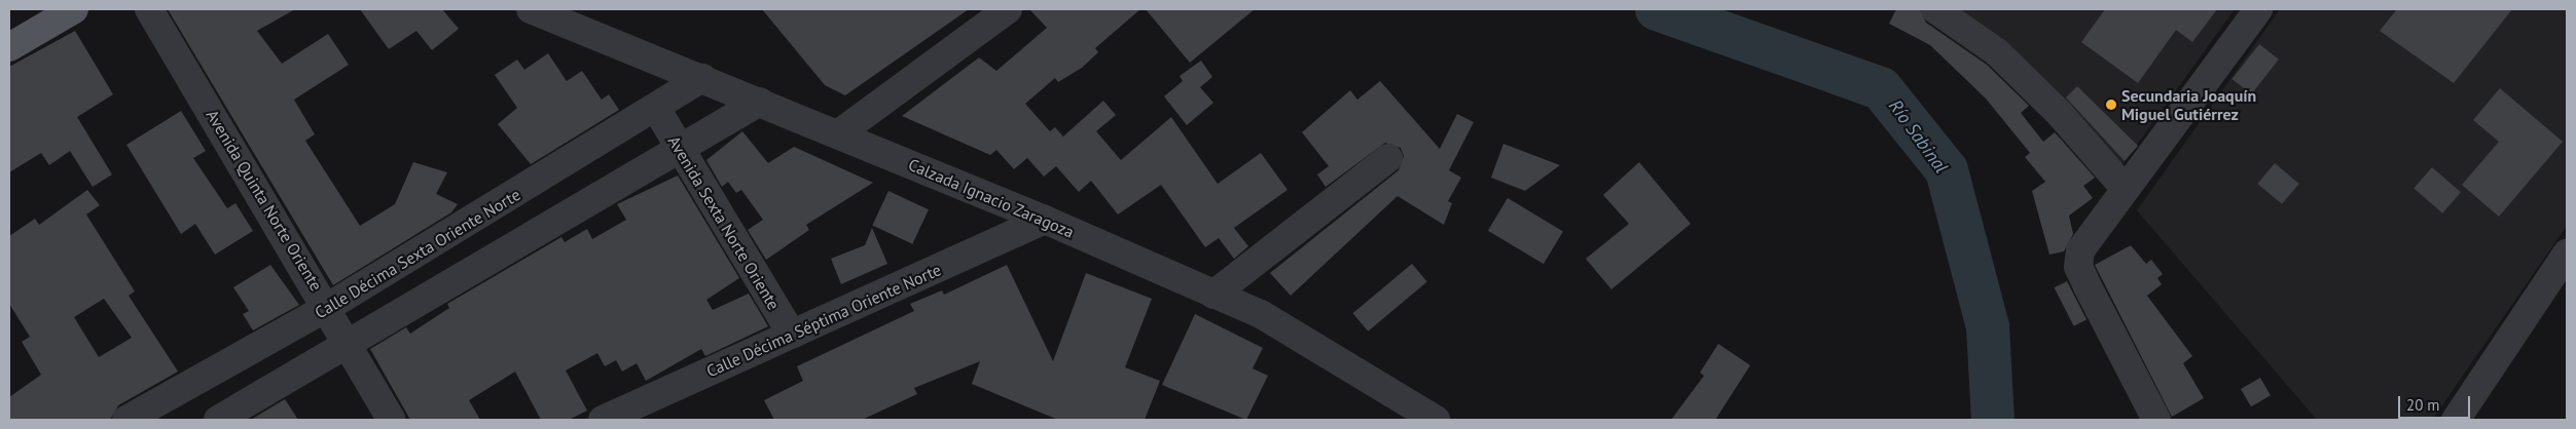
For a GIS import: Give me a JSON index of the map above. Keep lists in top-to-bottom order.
{
  "streets": {
    "street": [
      "Calzada Ignacio Zaragoza",
      "Avenida Quinta Norte Oriente",
      "Avenida Sexta Norte Oriente",
      "Calle Décima Sexta Oriente Norte",
      "Calle Décima Séptima Oriente Norte"
    ]
  },
  "crossings": [
    ["Calzada Ignacio Zaragoza", "Calle Décima Sexta Oriente Norte"],
    ["Calzada Ignacio Zaragoza", "Calle Décima Séptima Oriente Norte"],
    ["Avenida Quinta Norte Oriente", "Calle Décima Sexta Oriente Norte"],
    ["Avenida Sexta Norte Oriente", "Calle Décima Sexta Oriente Norte"],
    ["Avenida Sexta Norte Oriente", "Calle Décima Séptima Oriente Norte"]
  ],
  "water": ["Río Sabinal"],
  "places": ["Secundaria Joaquín Miguel Gutiérrez"],
  "scale_bar": "20 m"
}
